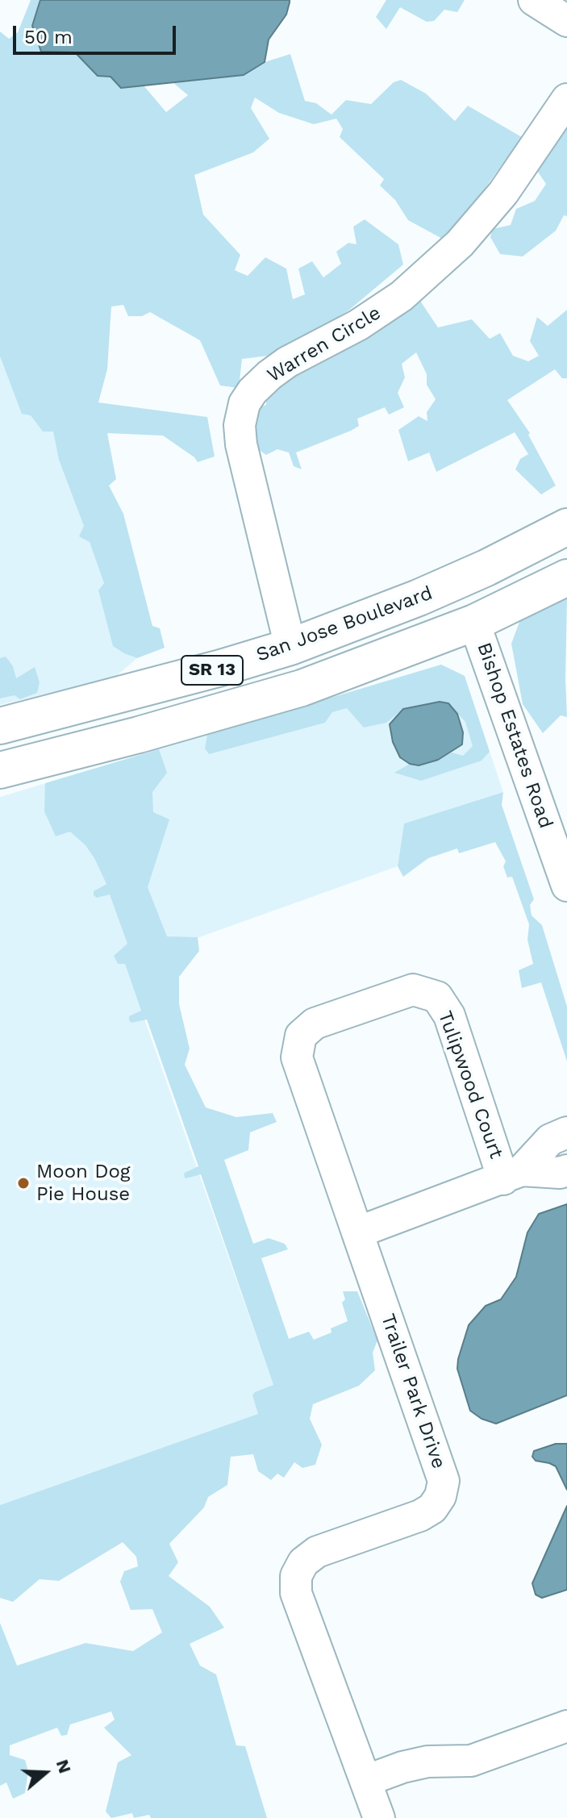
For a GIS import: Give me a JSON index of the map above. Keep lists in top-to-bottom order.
{
  "streets": {
    "main road": ["San Jose Boulevard", "SR 13"],
    "street": [
      "Warren Circle",
      "Bishop Estates Road",
      "Tulipwood Court",
      "Trailer Park Drive"
    ]
  },
  "crossings": [
    ["Warren Circle", "San Jose Boulevard"],
    ["SR 13", "Bishop Estates Road"],
    ["Tulipwood Court", "Trailer Park Drive"]
  ],
  "places": ["Moon Dog Pie House"],
  "scale_bar": "50 m",
  "north": "right"
}
